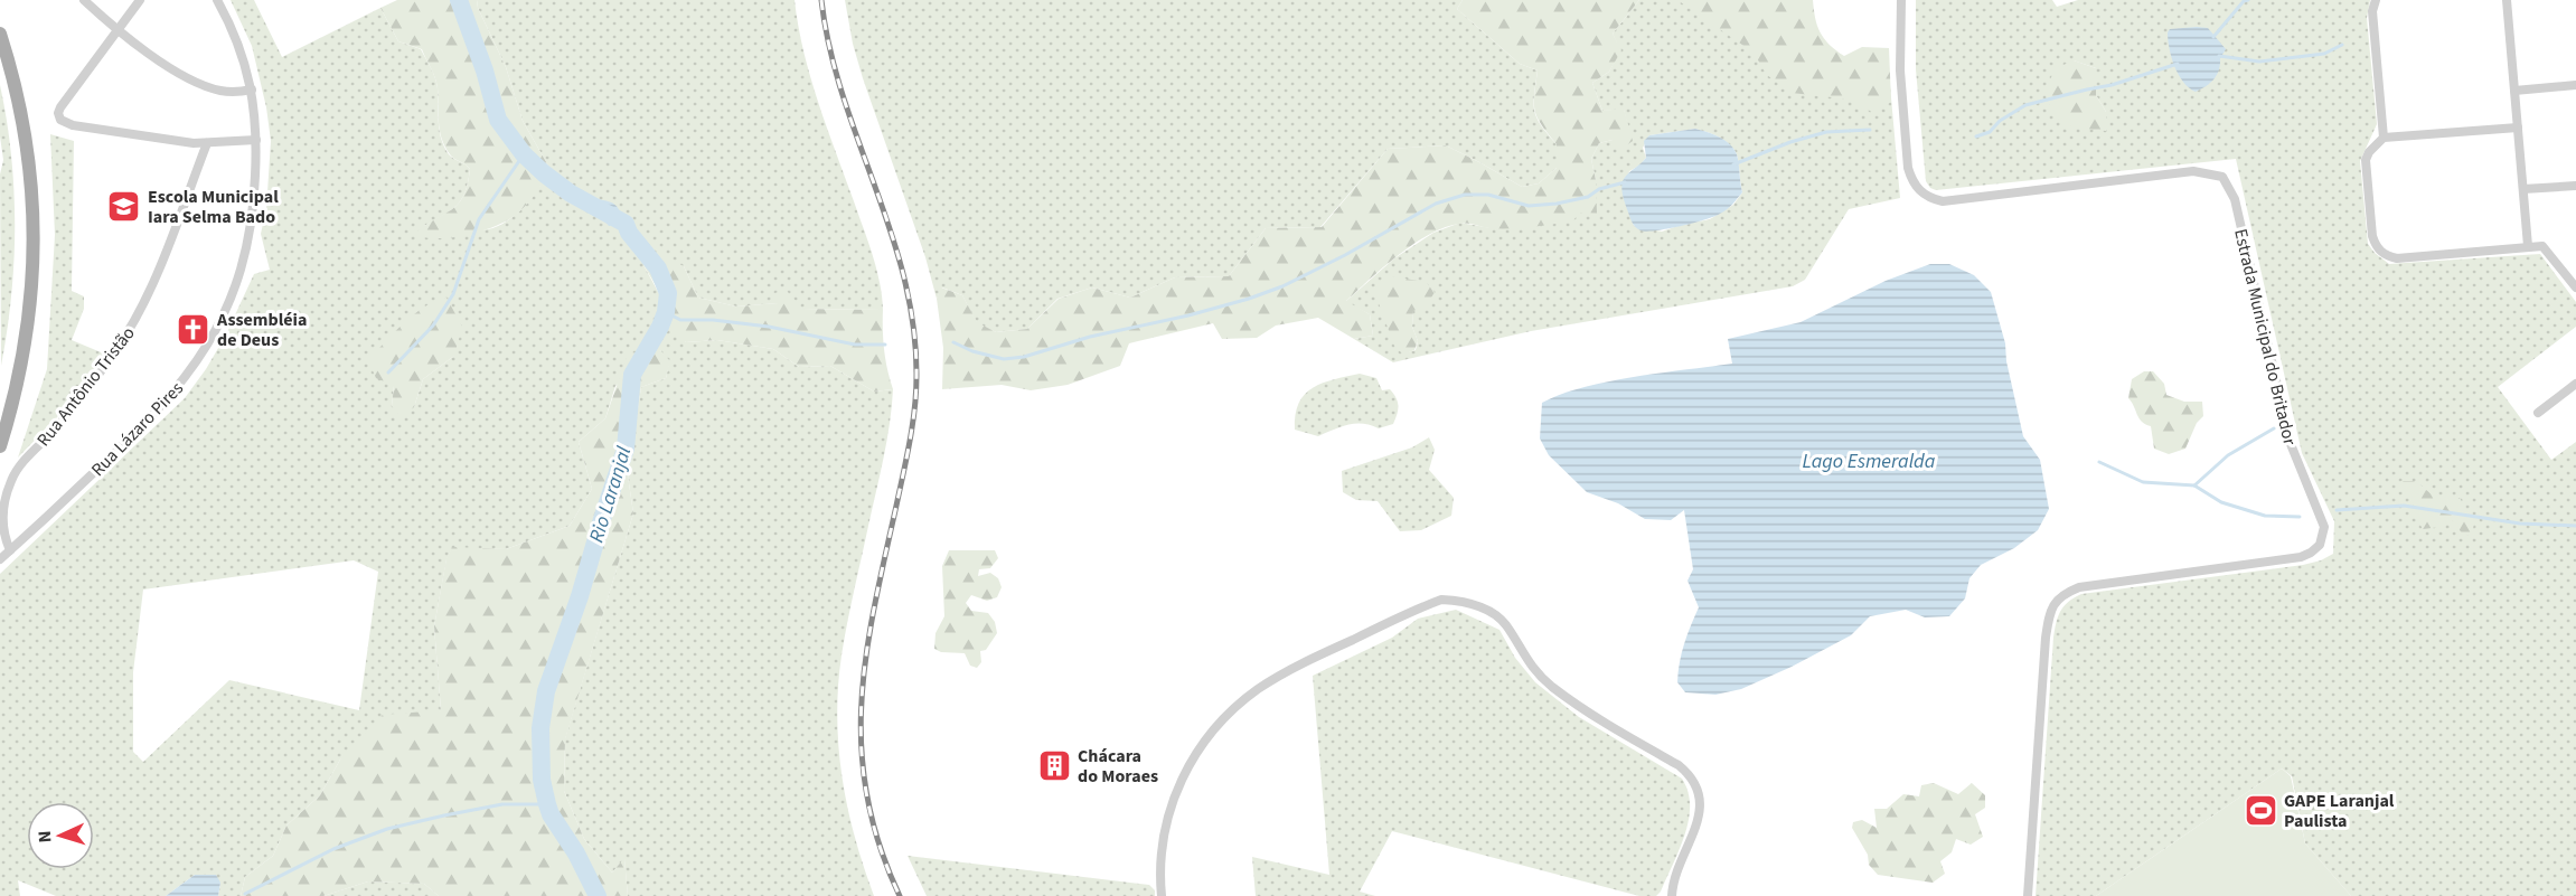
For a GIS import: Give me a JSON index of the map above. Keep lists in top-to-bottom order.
{
  "streets": {
    "street": ["Estrada Municipal do Britador", "Rua Antônio Tristão", "Rua Lázaro Pires"]
  },
  "crossings": [
    ["Rua Antônio Tristão", "Rua Lázaro Pires"]
  ],
  "water": ["Lago Esmeralda", "Rio Laranjal"],
  "places": {
    "school or university": ["Escola Municipal Iara Selma Bado"],
    "church": ["Assembléia de Deus"],
    "building": ["Chácara do Moraes"],
    "sports": ["GAPE Laranjal Paulista"]
  },
  "north": "left"
}
